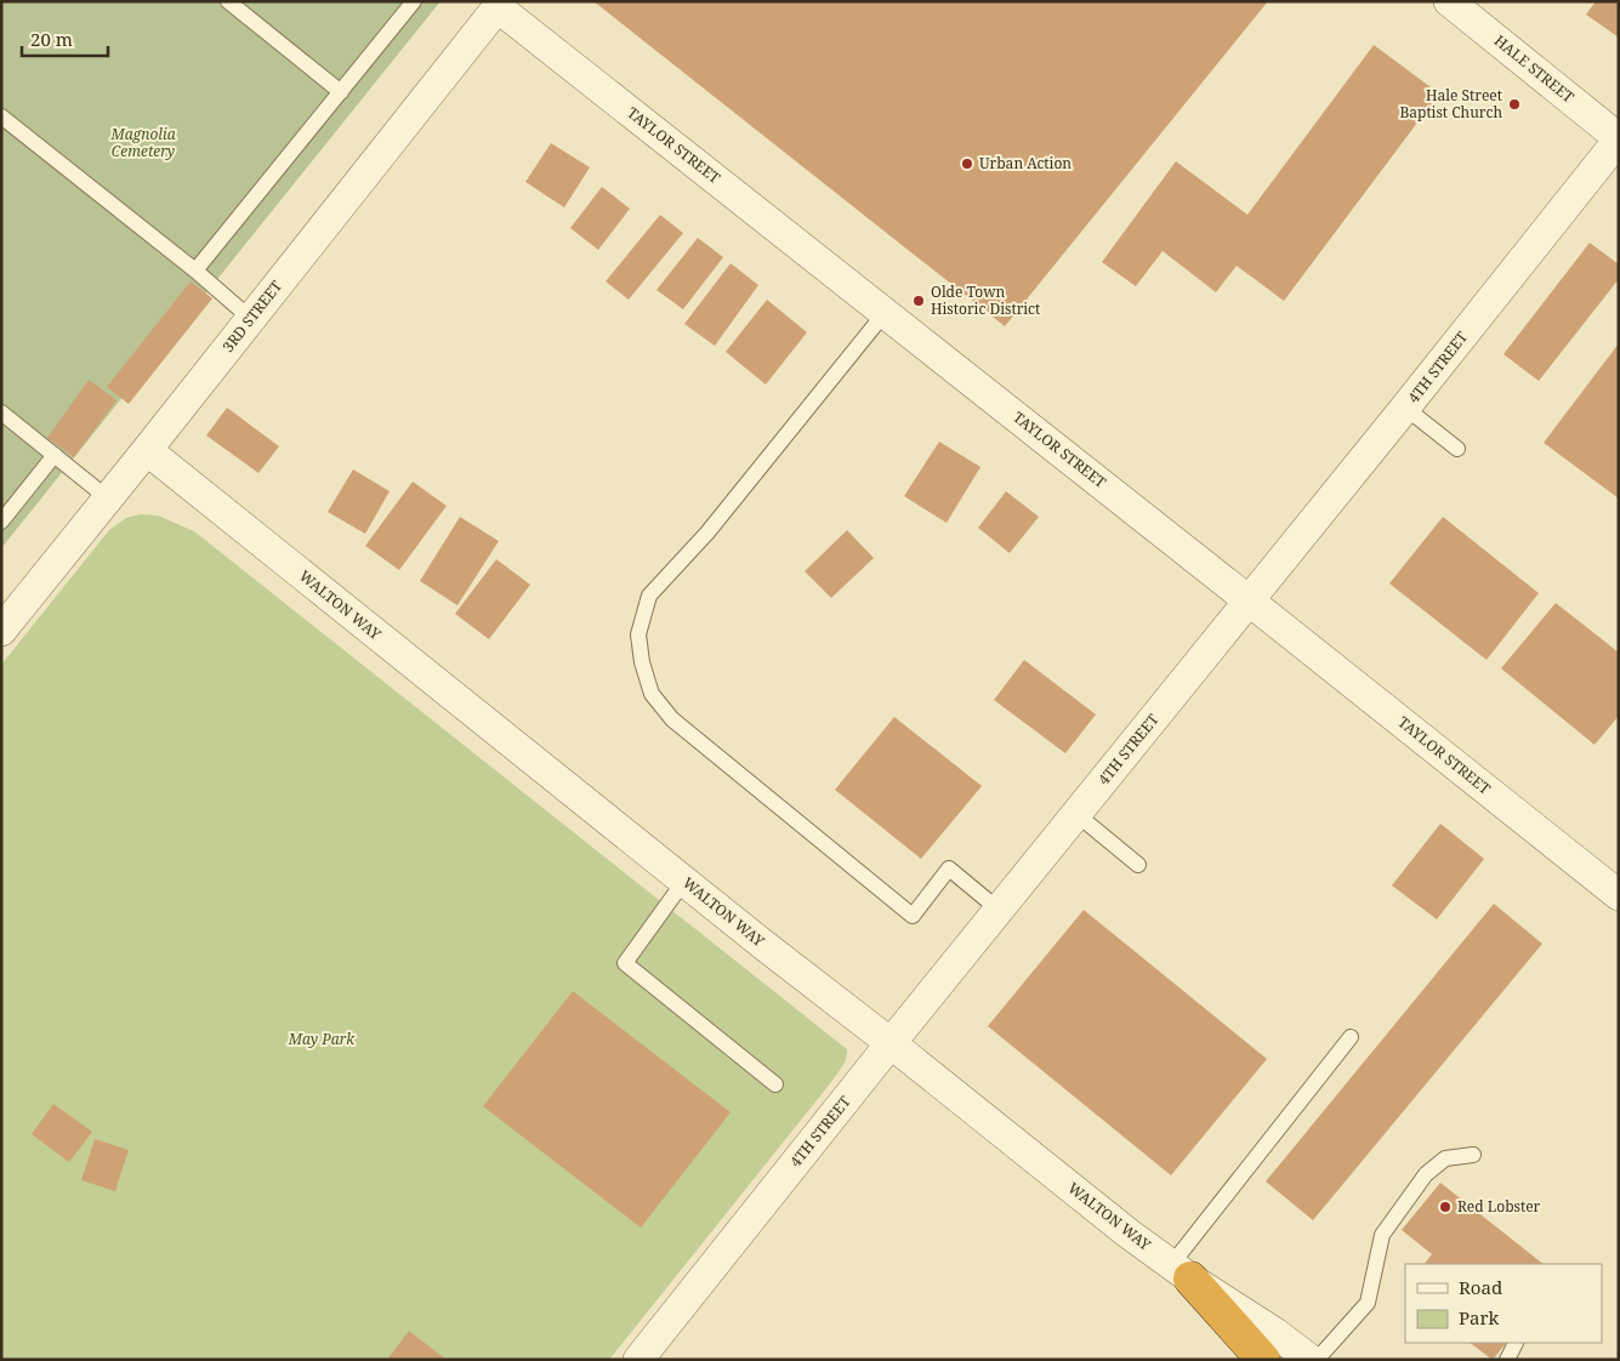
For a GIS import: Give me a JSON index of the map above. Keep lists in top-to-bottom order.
{
  "streets": {
    "street": [
      "HALE STREET",
      "TAYLOR STREET",
      "3RD STREET",
      "4TH STREET",
      "WALTON WAY"
    ]
  },
  "crossings": [
    ["HALE STREET", "4TH STREET"],
    ["TAYLOR STREET", "3RD STREET"],
    ["TAYLOR STREET", "4TH STREET"],
    ["3RD STREET", "WALTON WAY"],
    ["4TH STREET", "WALTON WAY"]
  ],
  "parks": ["Magnolia Cemetery", "May Park"],
  "places": [
    "Hale Street Baptist Church",
    "Urban Action",
    "Olde Town Historic District",
    "Red Lobster"
  ],
  "legend": ["Road", "Park"],
  "scale_bar": "20 m"
}
